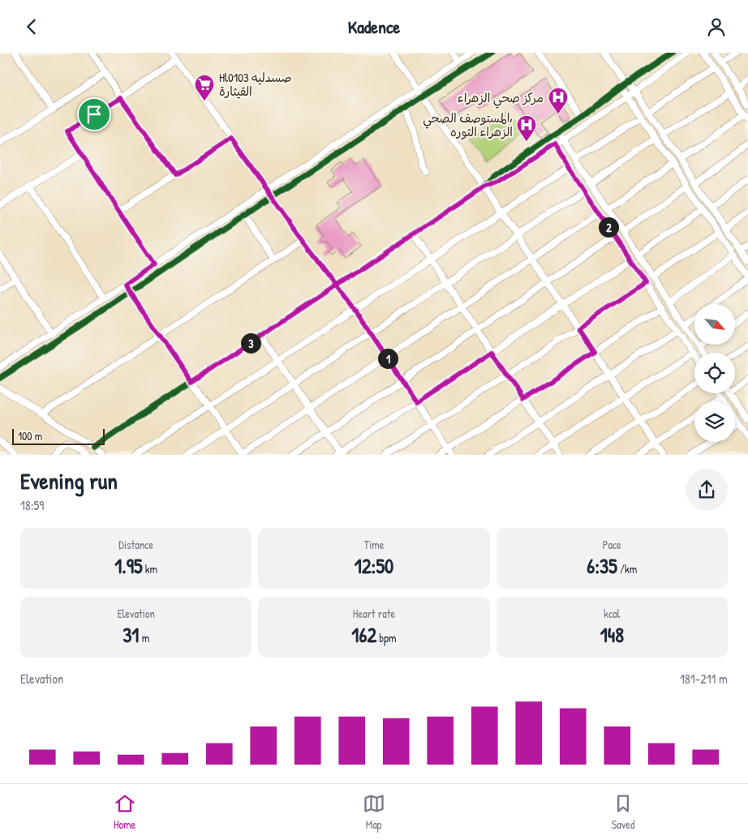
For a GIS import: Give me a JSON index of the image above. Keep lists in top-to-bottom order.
{
  "places": {
    "supermarket": ["Hl0103 صسدليه القيثارة"],
    "hospital": ["مركز صحي الزهراء", "المستوصف الصحي، الزهراء الثوره"]
  },
  "scale_bar": "100 m",
  "north": "bottom right",
  "page": {
    "header": "Kadence",
    "pins": ["2", "3", "1"],
    "scale": "100 m",
    "heading": ["Evening run", "18:59"],
    "stats": [
      ["Distance", "1.95 km"],
      ["Time", "12:50"],
      ["Pace", "6:35 /km"],
      ["Elevation", "31 m"],
      ["Heart rate", "162 bpm"],
      ["kcal", "148"]
    ],
    "chart": ["Elevation", "181–211 m"],
    "tabs": ["Home", "Map", "Saved"]
  }
}
